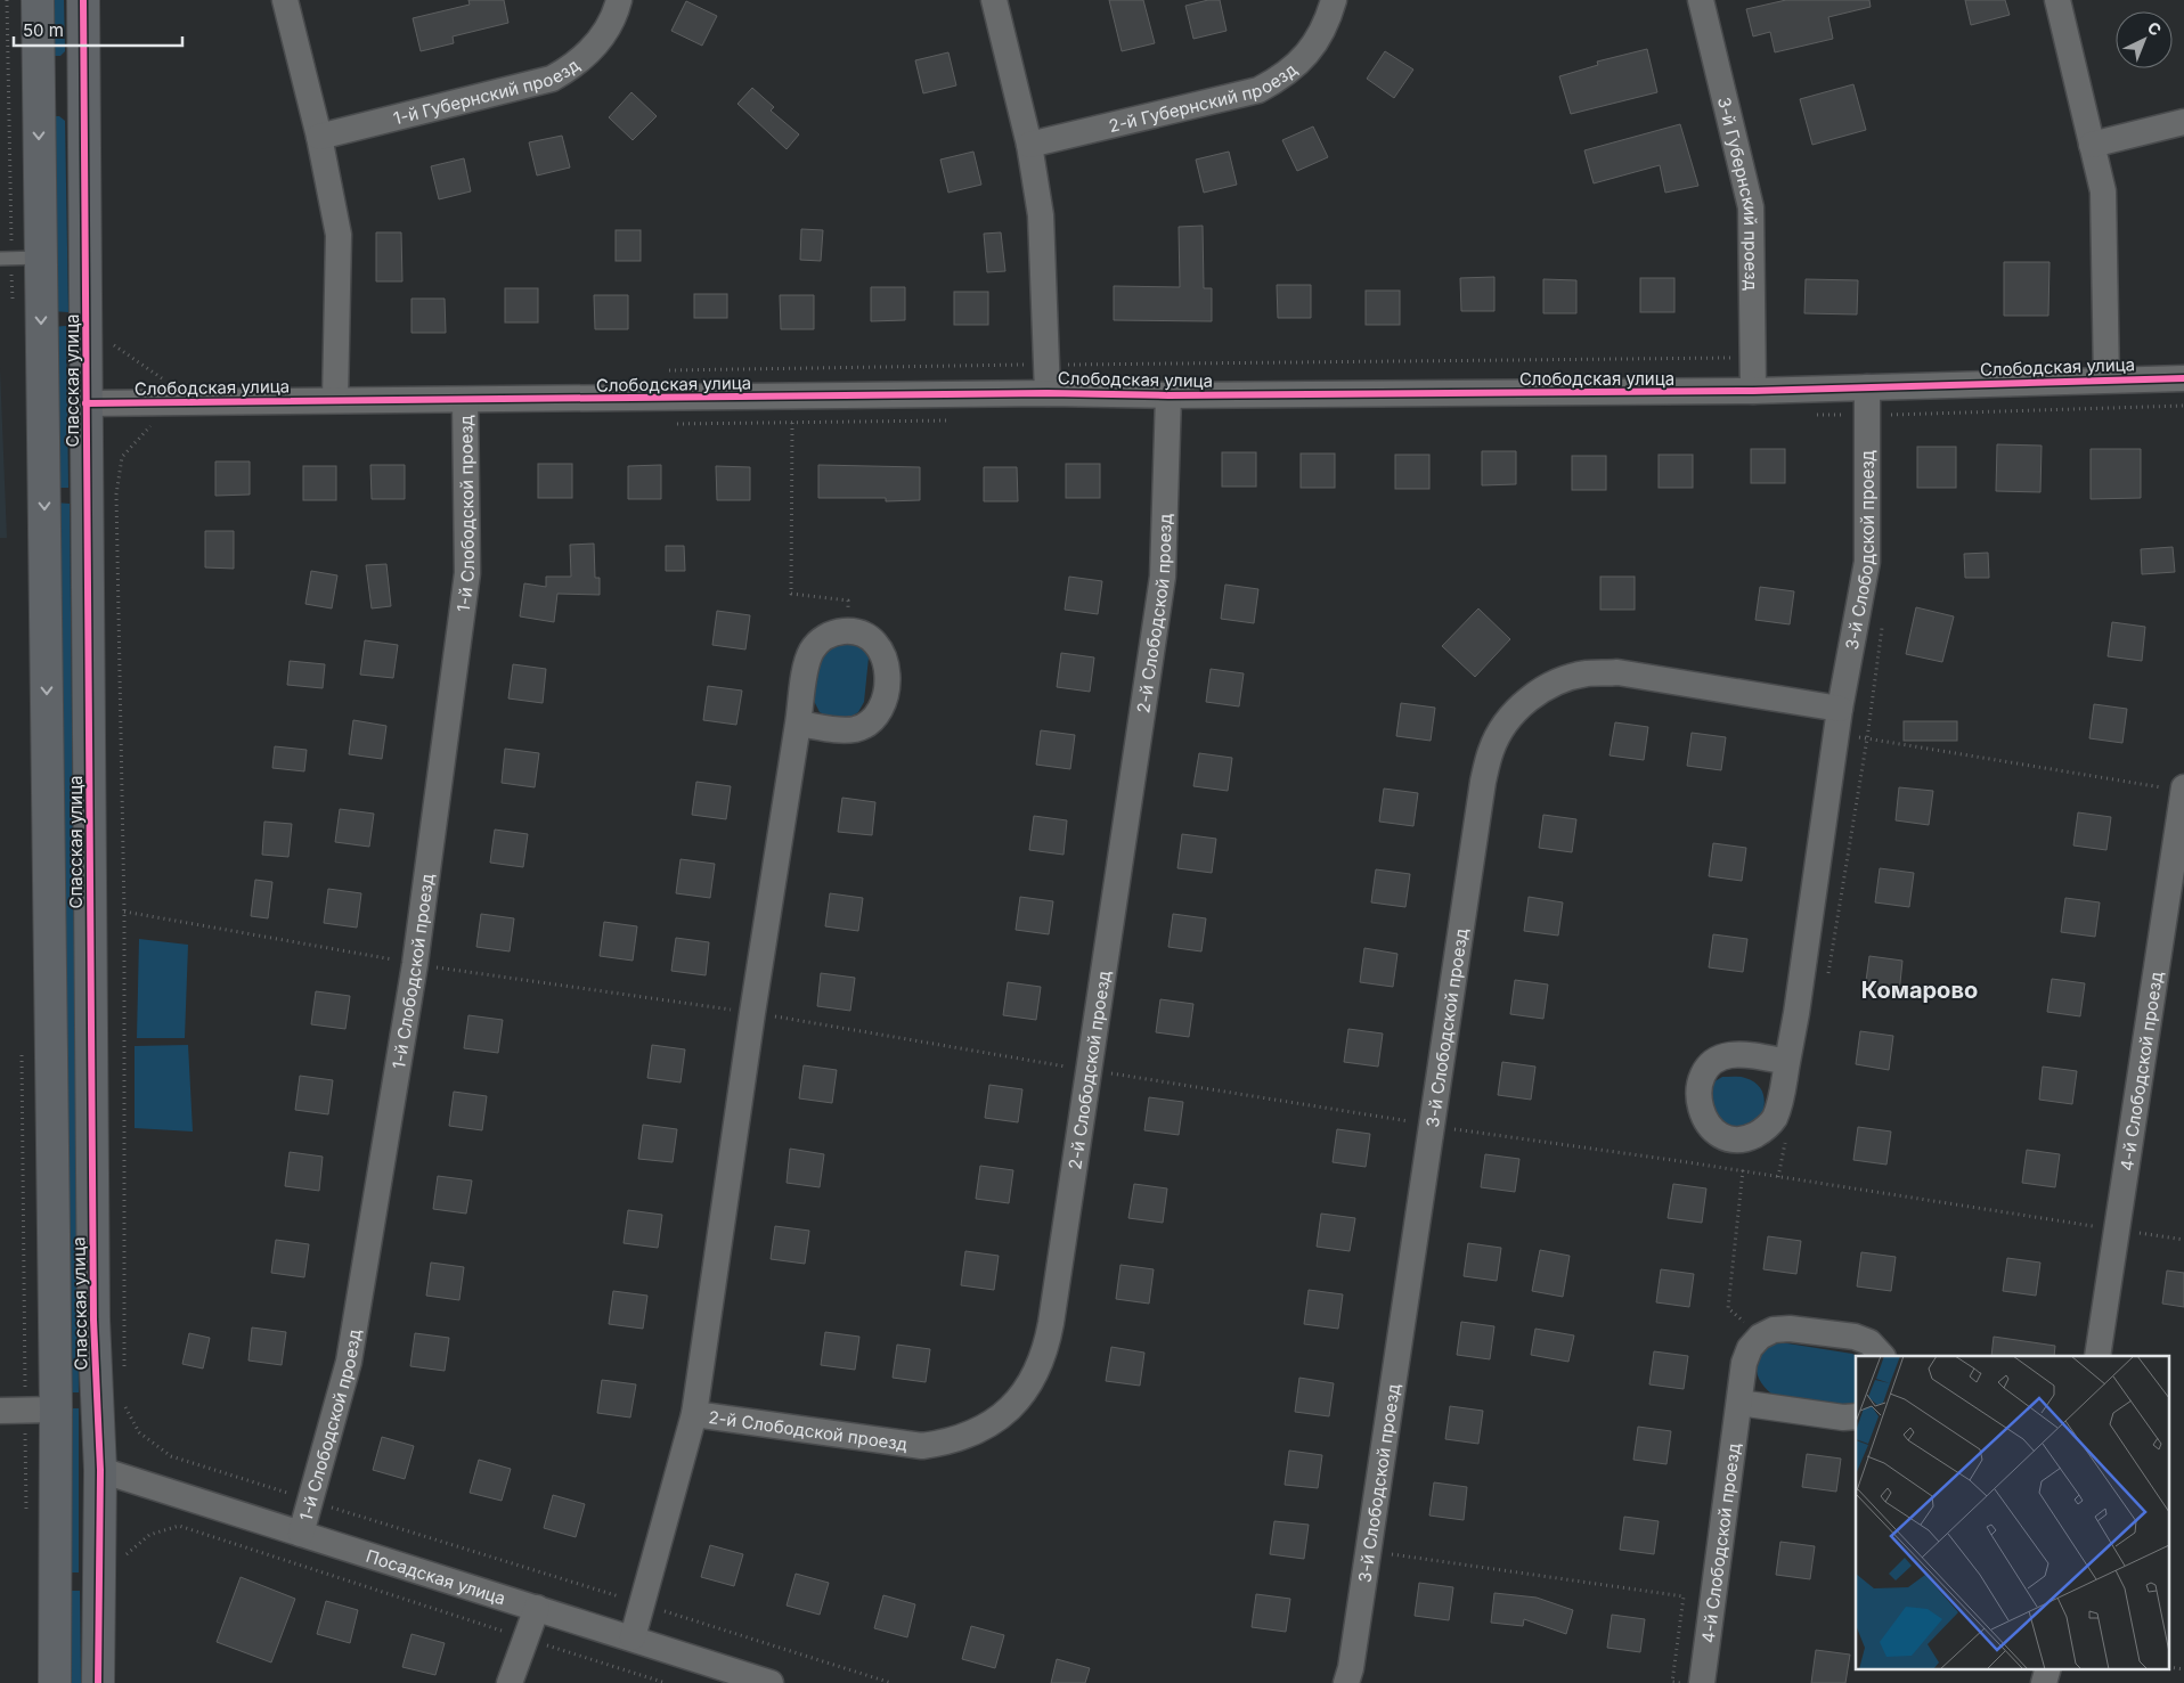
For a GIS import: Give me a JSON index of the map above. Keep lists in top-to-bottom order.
{
  "streets": {
    "street": [
      "1-й Губернский проезд",
      "2-й Губернский проезд",
      "3-й Губернский проезд",
      "Слободская улица",
      "Спасская улица",
      "1-й Слободской проезд",
      "3-й Слободской проезд",
      "2-й Слободской проезд",
      "4-й Слободской проезд",
      "Посадская улица"
    ]
  },
  "crossings": [
    ["3-й Губернский проезд", "Слободская улица"],
    ["Слободская улица", "Спасская улица"],
    ["Слободская улица", "1-й Слободской проезд"],
    ["Слободская улица", "3-й Слободской проезд"],
    ["Слободская улица", "2-й Слободской проезд"],
    ["Спасская улица", "Посадская улица"],
    ["1-й Слободской проезд", "Посадская улица"],
    ["2-й Слободской проезд", "Посадская улица"]
  ],
  "districts": ["Комарово"],
  "scale_bar": "50 m",
  "north": "top right"
}
